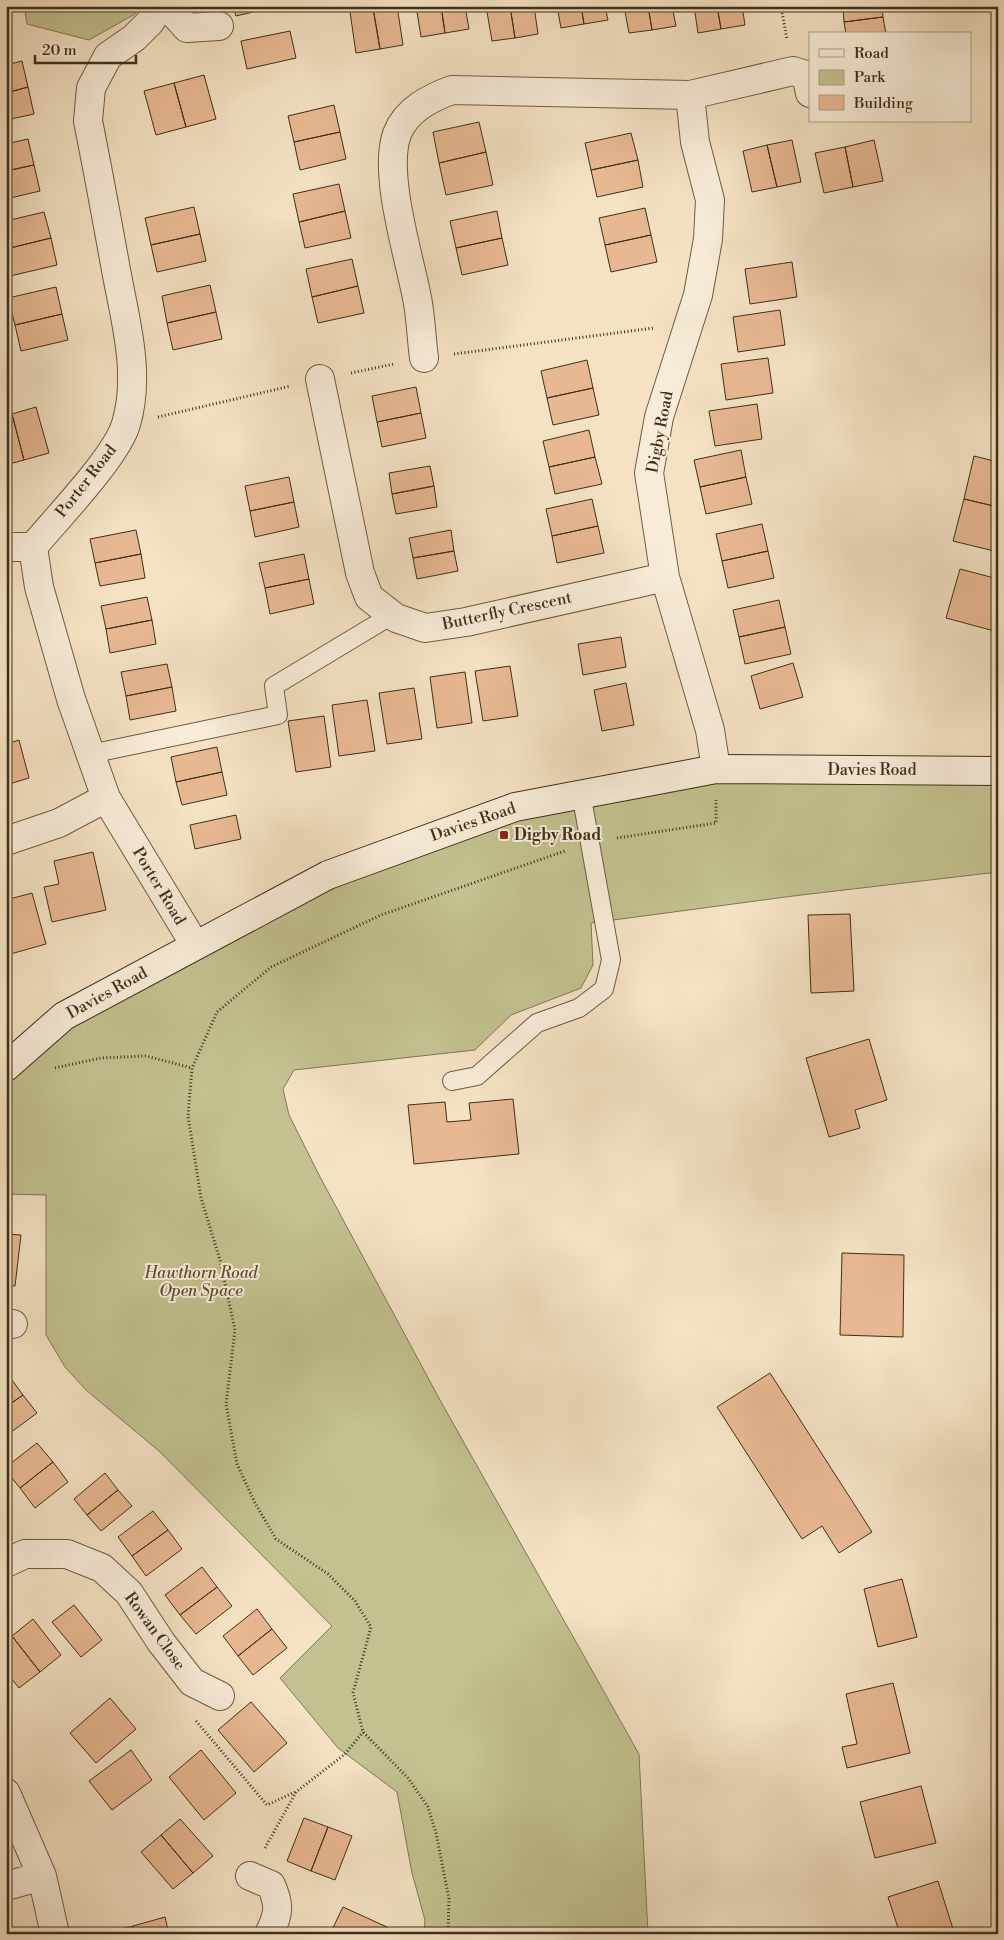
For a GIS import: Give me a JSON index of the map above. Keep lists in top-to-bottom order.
{
  "streets": {
    "street": [
      "Digby Road",
      "Porter Road",
      "Butterfly Crescent",
      "Davies Road",
      "Rowan Close"
    ]
  },
  "crossings": [
    ["Digby Road", "Butterfly Crescent"],
    ["Digby Road", "Davies Road"],
    ["Porter Road", "Davies Road"]
  ],
  "parks": ["Hawthorn Road Open Space"],
  "places": {
    "transit": ["Digby Road"]
  },
  "legend": ["Road", "Park", "Building"],
  "scale_bar": "20 m"
}
